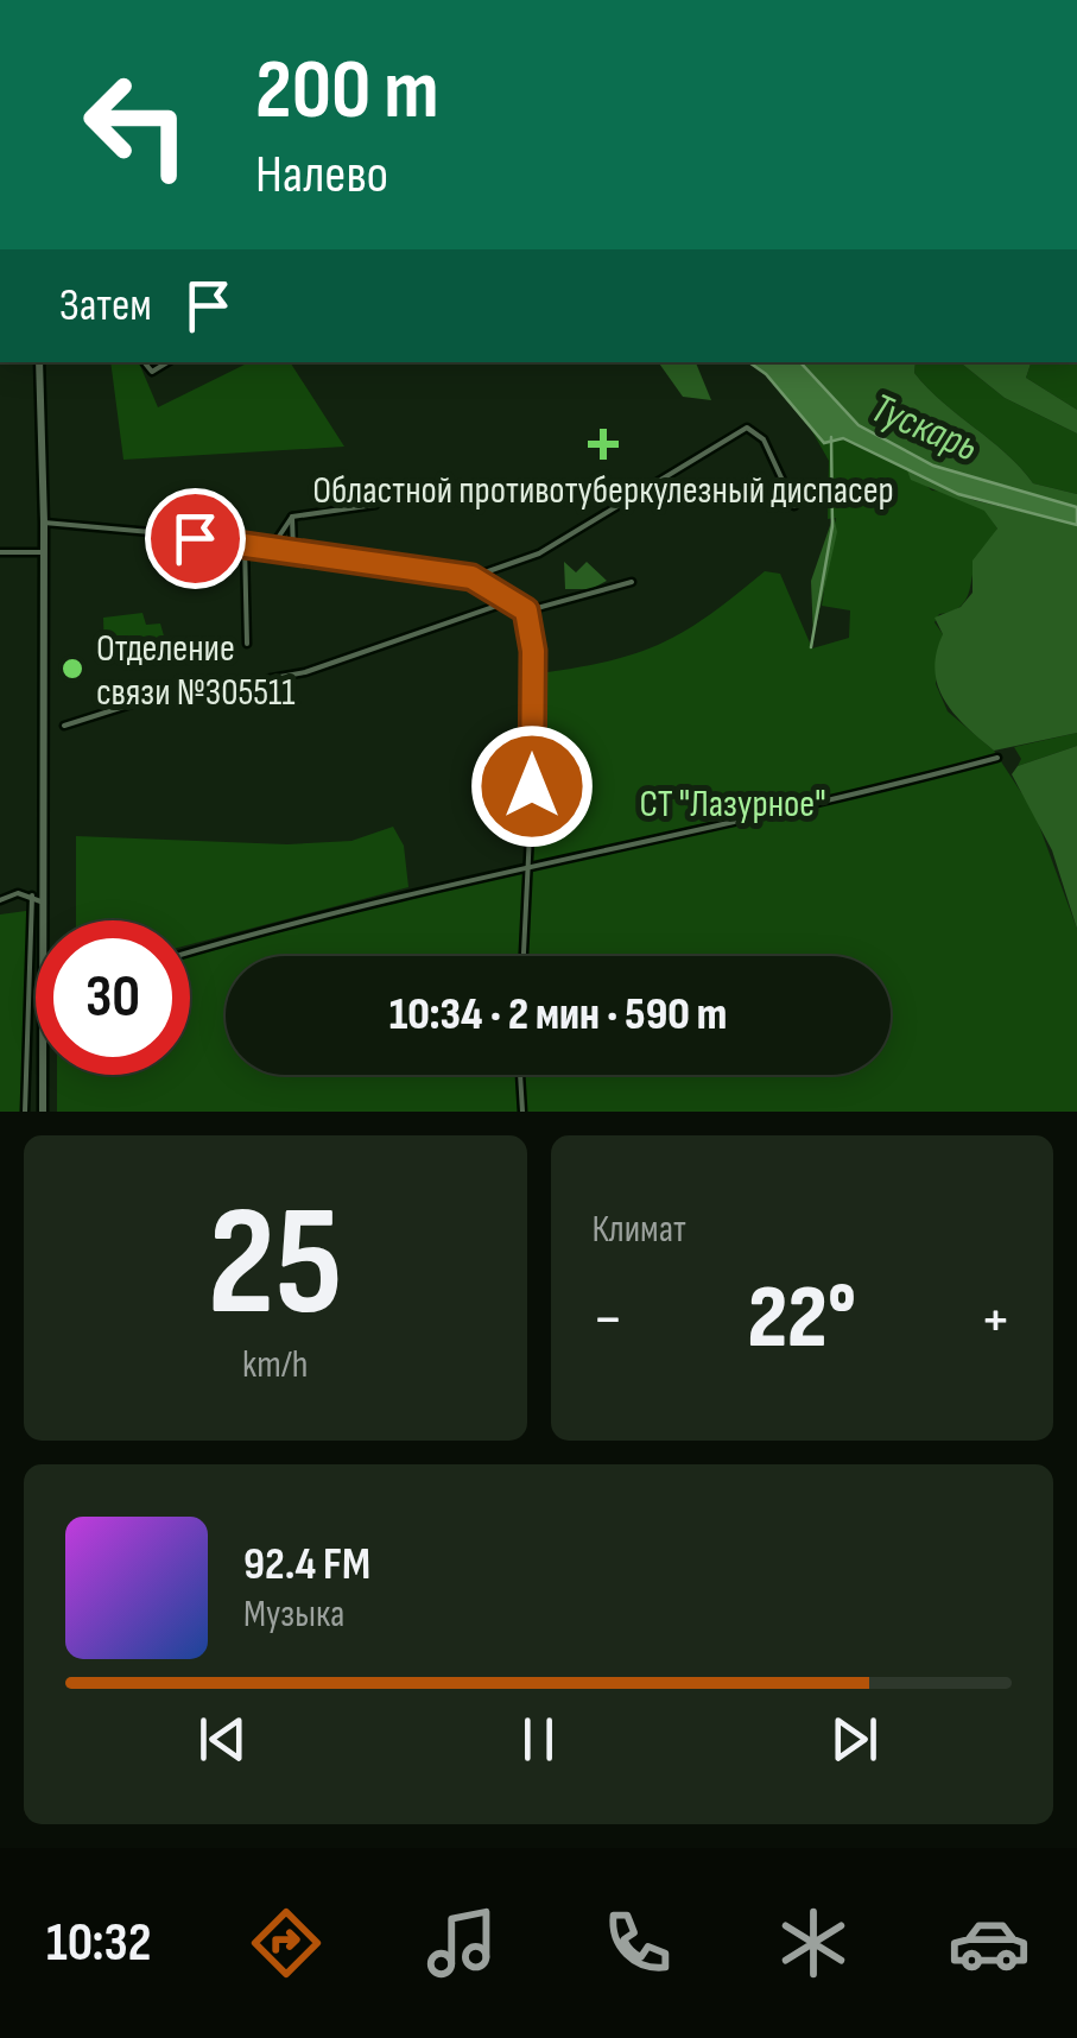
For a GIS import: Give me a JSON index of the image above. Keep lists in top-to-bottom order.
{
  "water": ["Тускарь"],
  "parks": ["СТ \"Лазурное\""],
  "places": {
    "health": ["Областной противотуберкулезный диспасер"],
    "other": ["Отделение связи №305511"]
  },
  "page": {
    "turn": ["200 m", "Налево"],
    "then": "Затем",
    "limit": "30",
    "trip": "10:34 · 2 мин · 590 m",
    "tile": [
      ["25", "km/h"],
      "Климат"
    ],
    "heat": ["−", "22°", "+"],
    "song": ["92.4 FM", "Музыка"],
    "tabs": "10:32"
  }
}
